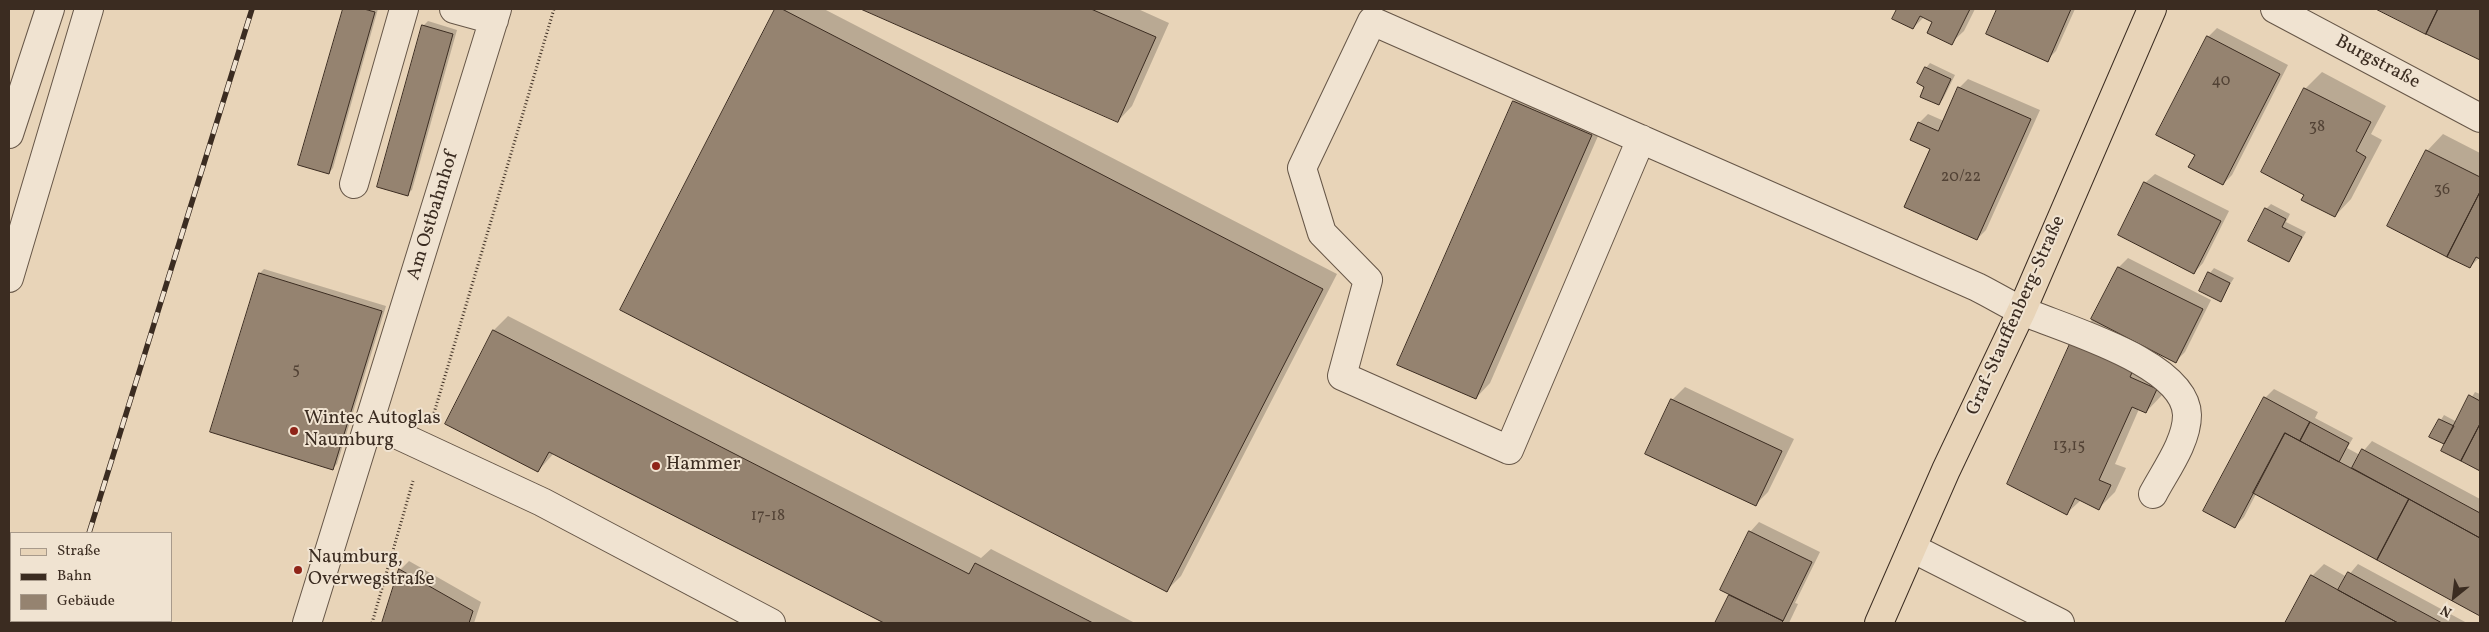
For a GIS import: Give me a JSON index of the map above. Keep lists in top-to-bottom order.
{
  "streets": {
    "main road": ["Graf-Stauffenberg-Straße"],
    "street": ["Burgstraße", "Am Ostbahnhof"]
  },
  "places": ["Wintec Autoglas Naumburg", "Hammer", "Naumburg, Overwegstraße"],
  "house_numbers": [
    "40",
    "38",
    "20/22",
    "36",
    "5",
    "13,15",
    "17-18"
  ],
  "legend": ["Straße", "Bahn", "Gebäude"],
  "north": "bottom left"
}
